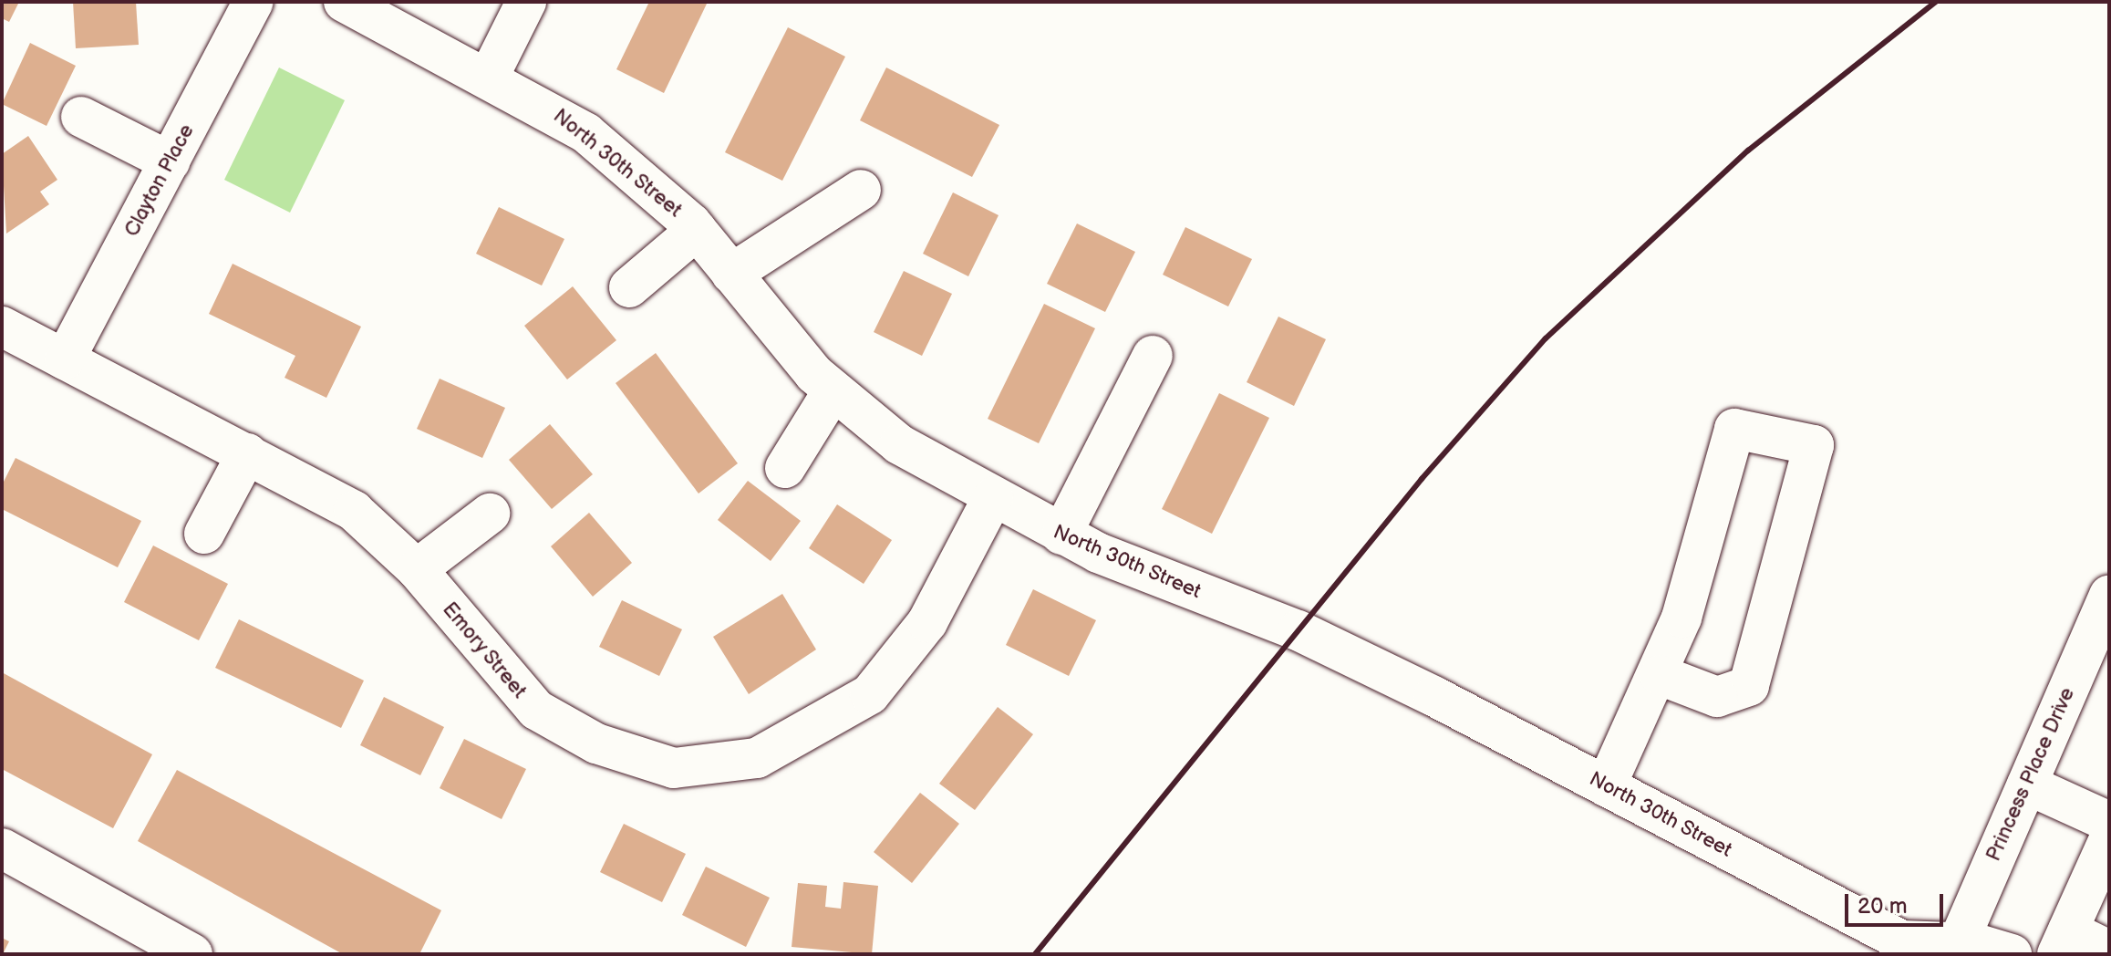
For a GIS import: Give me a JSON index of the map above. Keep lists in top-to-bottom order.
{
  "streets": {
    "street": [
      "North 30th Street",
      "Clayton Place",
      "Emory Street",
      "Princess Place Drive"
    ]
  },
  "crossings": [
    ["North 30th Street", "Emory Street"],
    ["North 30th Street", "Princess Place Drive"],
    ["Clayton Place", "Emory Street"]
  ],
  "scale_bar": "20 m"
}
